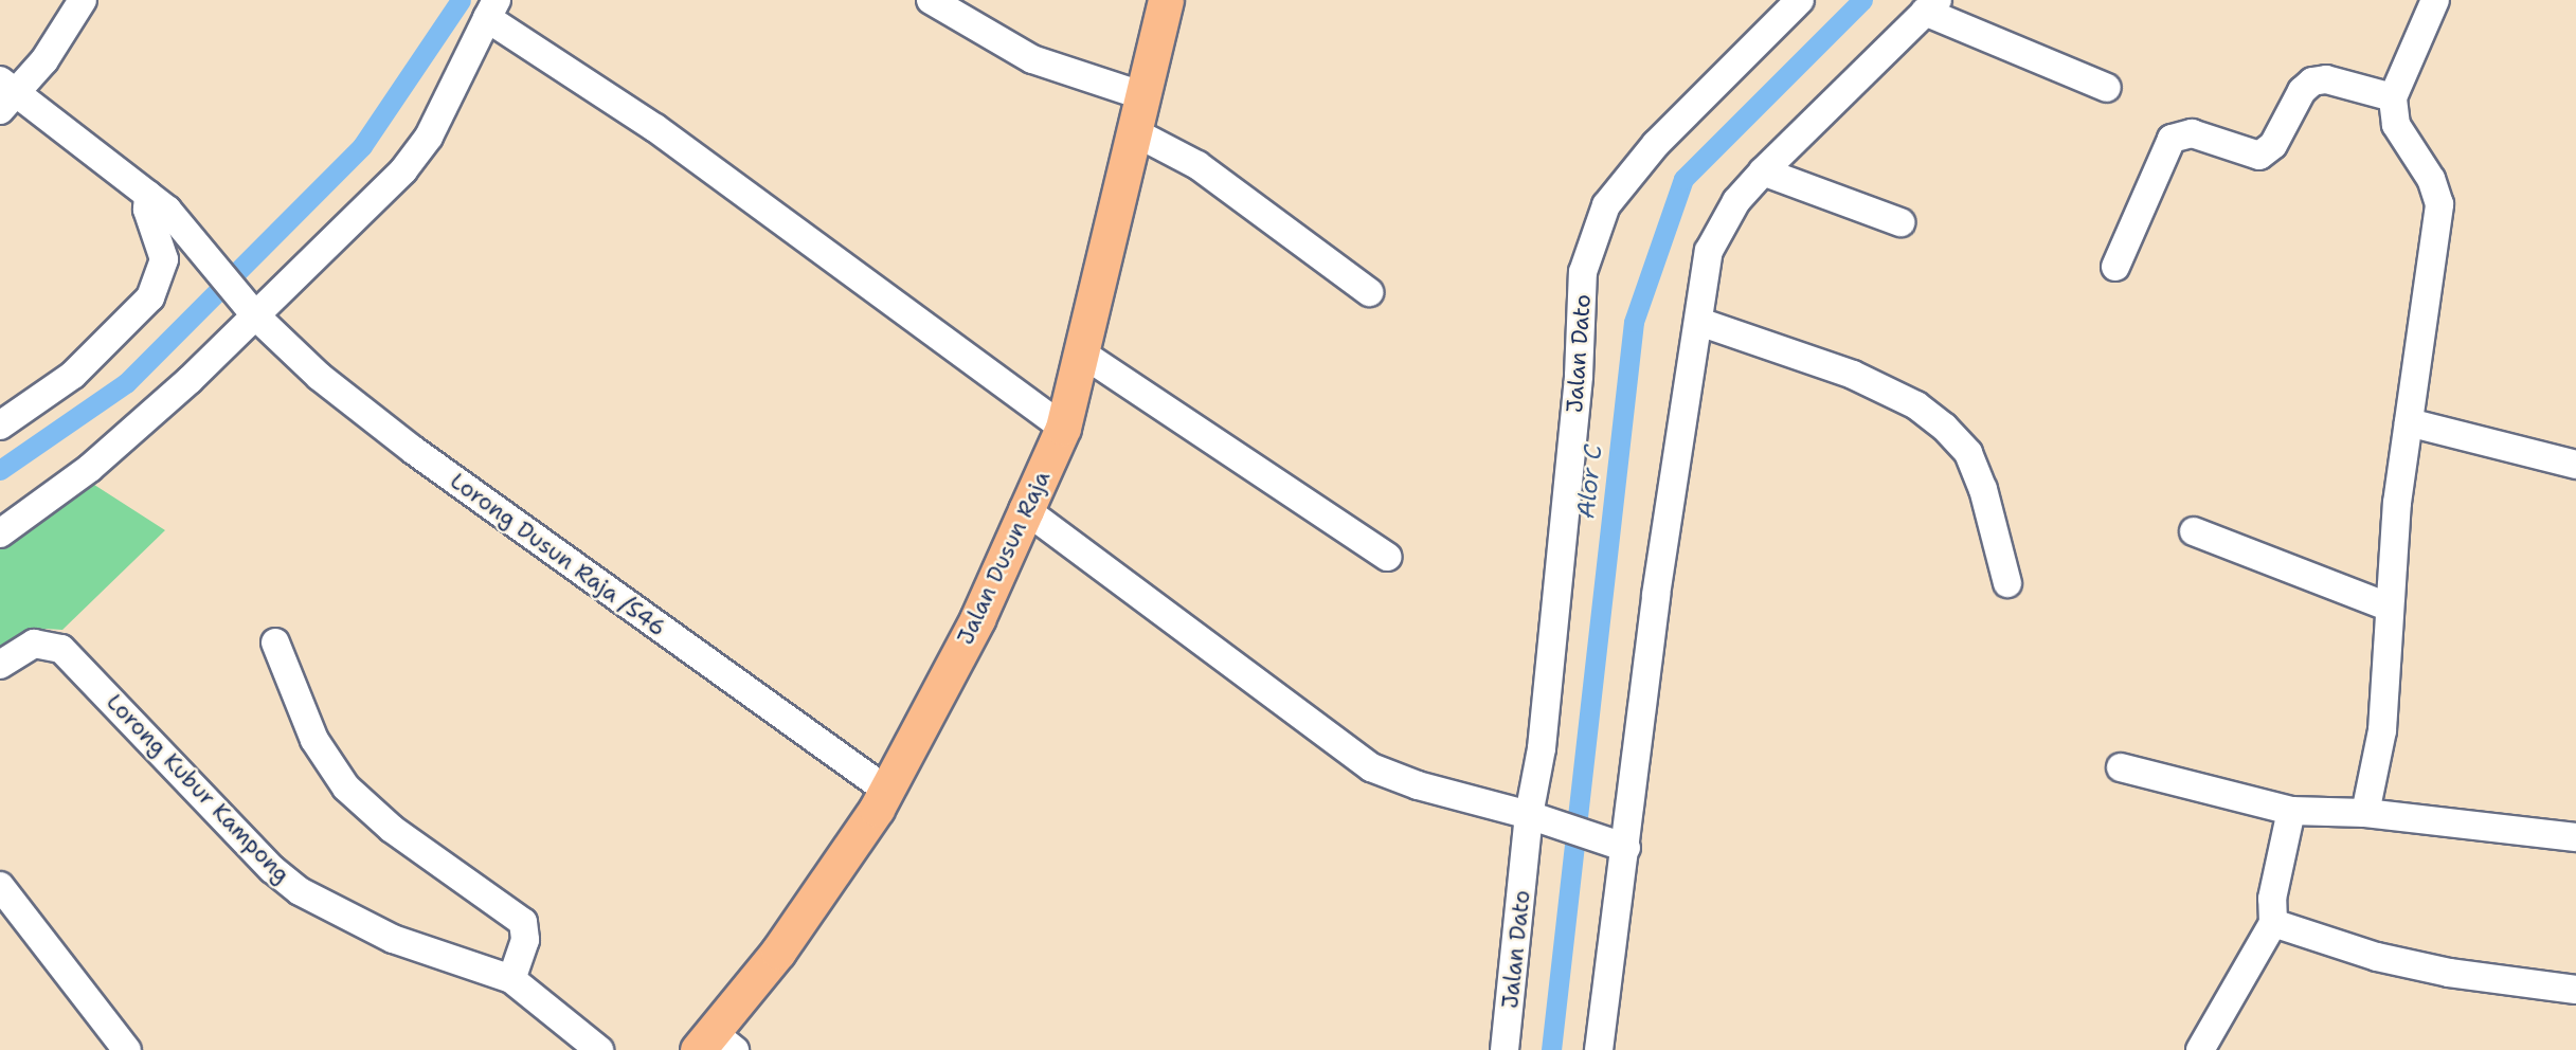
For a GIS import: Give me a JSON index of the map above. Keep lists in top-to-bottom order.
{
  "streets": {
    "main road": ["Jalan Dusun Raja"],
    "street": ["Jalan Dato", "Lorong Dusun Raja /S46", "Lorong Kubur Kampong"]
  },
  "crossings": [
    ["Lorong Dusun Raja /S46", "Jalan Dusun Raja"]
  ],
  "water": ["Alor C"]
}
